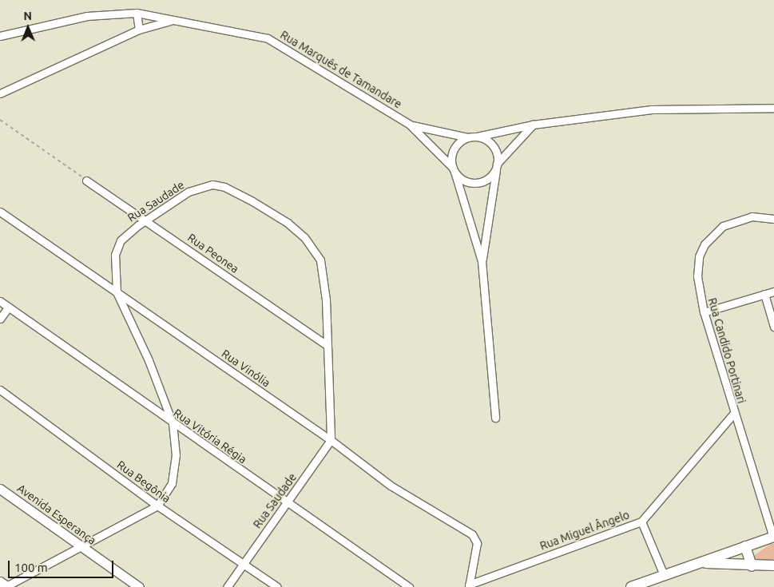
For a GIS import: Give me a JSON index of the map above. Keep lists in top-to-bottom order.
{
  "streets": {
    "street": [
      "Rua Marquês de Tamandare",
      "Rua Saudade",
      "Rua Peonea",
      "Rua Candido Portinari",
      "Rua Vinólia",
      "Rua Vitória Régia",
      "Rua Begônia",
      "Avenida Esperança",
      "Rua Miguel Ângelo"
    ]
  },
  "crossings": [
    ["Rua Saudade", "Rua Peonea"],
    ["Rua Saudade", "Rua Vinólia"],
    ["Rua Saudade", "Rua Vitória Régia"],
    ["Rua Saudade", "Rua Begônia"],
    ["Rua Saudade", "Avenida Esperança"],
    ["Rua Candido Portinari", "Rua Miguel Ângelo"],
    ["Rua Vinólia", "Rua Miguel Ângelo"]
  ],
  "scale_bar": "100 m",
  "north": "top"
}
